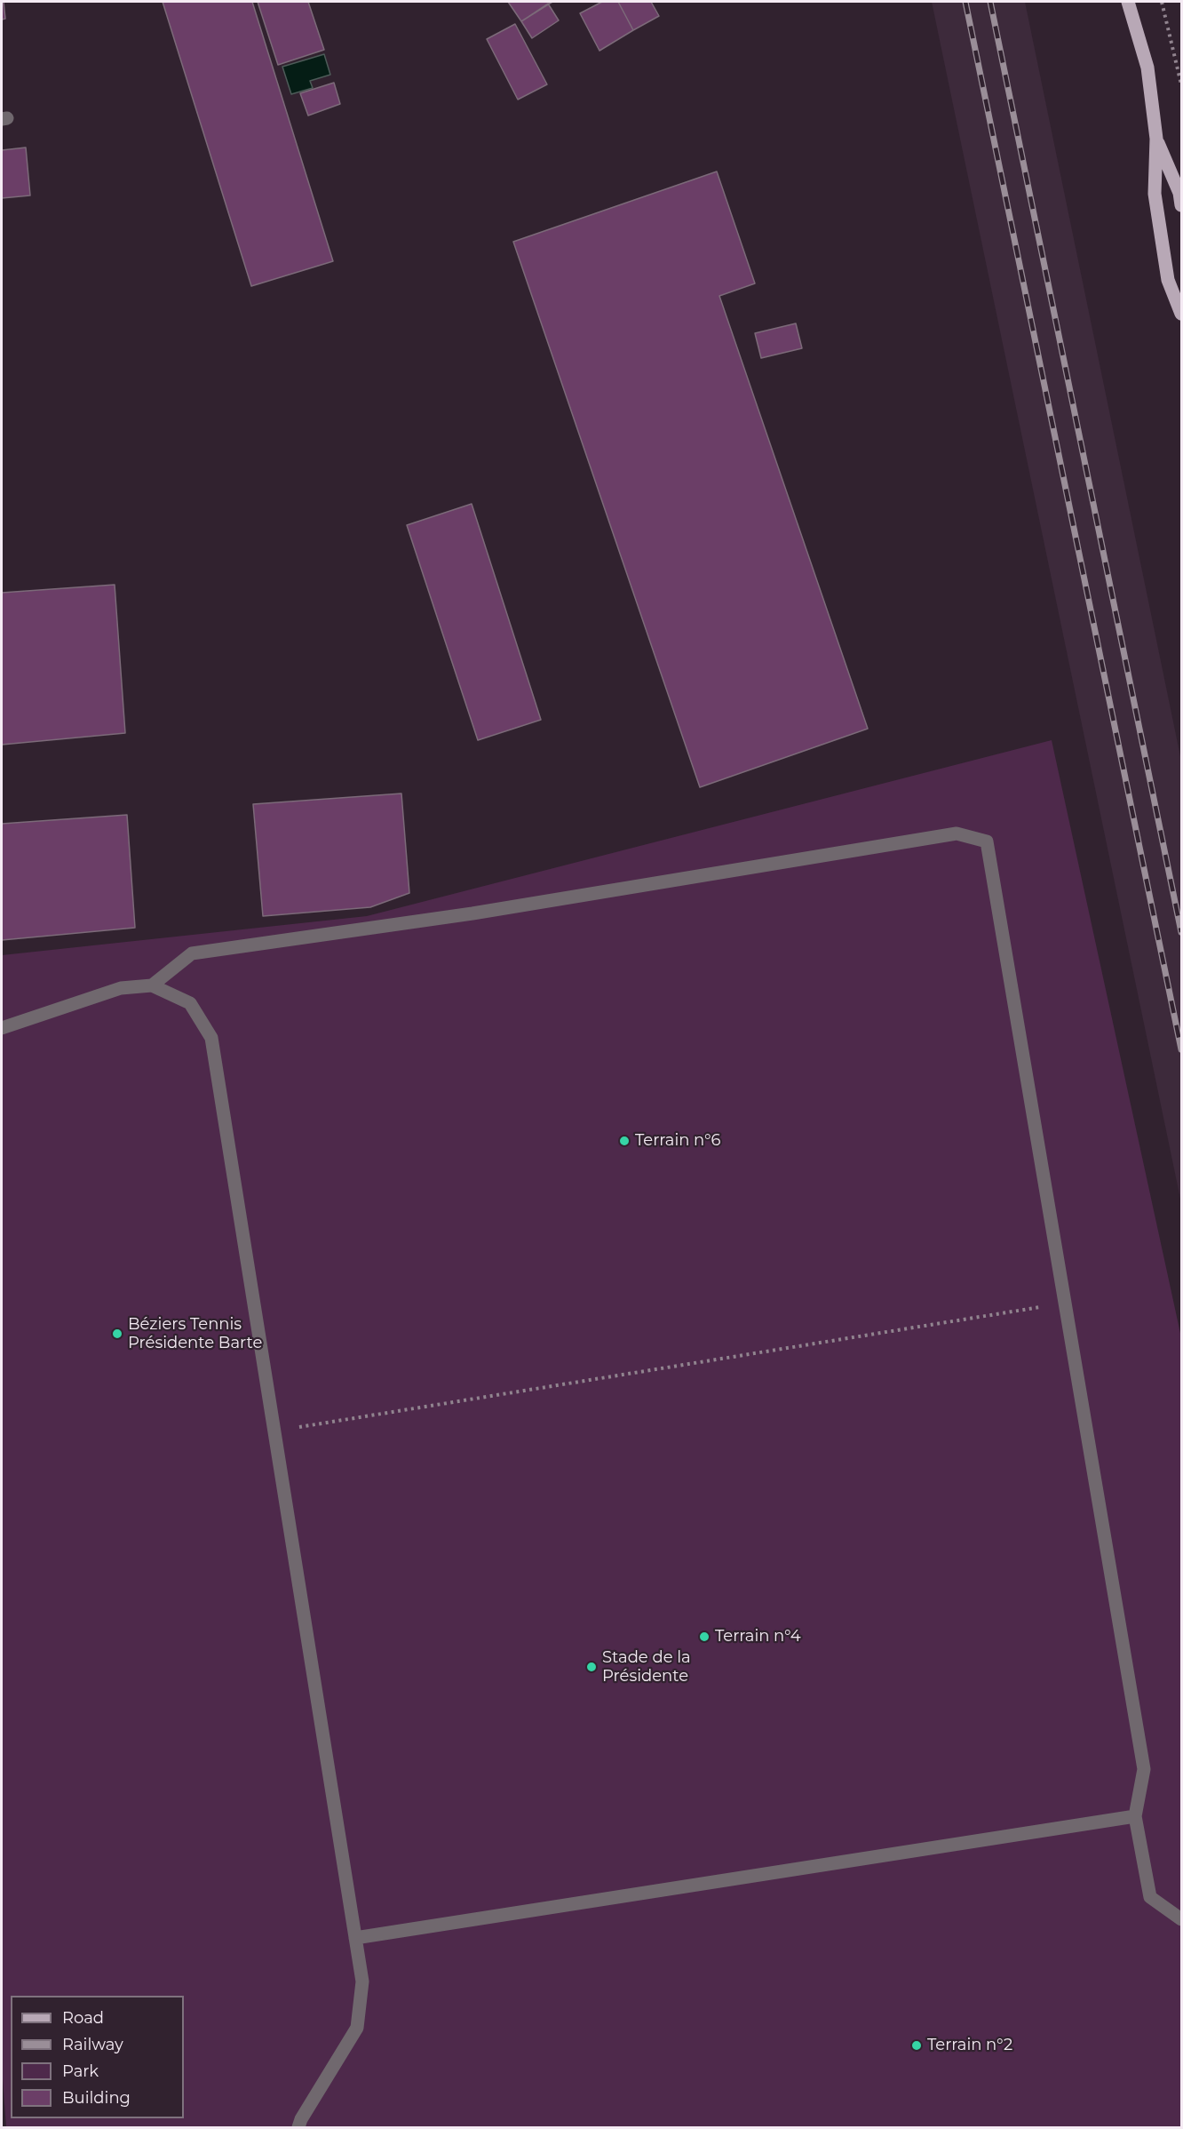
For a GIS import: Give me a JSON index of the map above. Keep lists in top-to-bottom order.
{
  "places": [
    "Terrain n°6",
    "Béziers Tennis Présidente Barte",
    "Terrain n°4",
    "Stade de la Présidente",
    "Terrain n°2"
  ],
  "legend": [
    "Road",
    "Railway",
    "Park",
    "Building"
  ]
}
